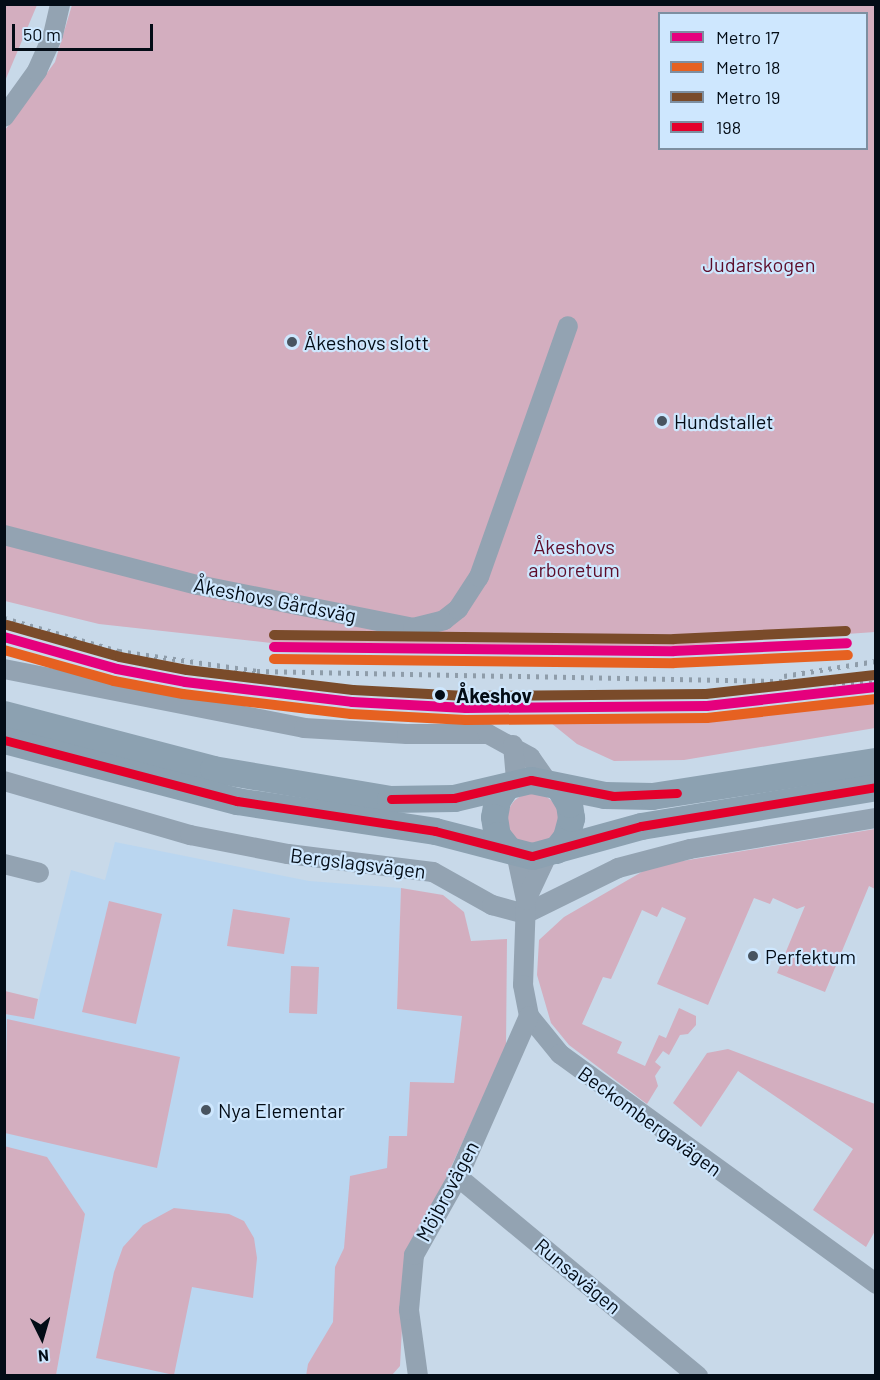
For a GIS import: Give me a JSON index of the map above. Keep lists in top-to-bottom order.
{
  "streets": {
    "main road": ["Bergslagsvägen"],
    "street": [
      "Åkeshovs Gårdsväg",
      "Beckombergavägen",
      "Möjbrovägen",
      "Runsavägen"
    ]
  },
  "crossings": [
    ["Beckombergavägen", "Möjbrovägen"],
    ["Möjbrovägen", "Runsavägen"]
  ],
  "parks": ["Judarskogen", "Åkeshovs arboretum"],
  "places": [
    "Åkeshovs slott",
    "Hundstallet",
    "Åkeshov",
    "Perfektum",
    "Nya Elementar"
  ],
  "lines": [
    "metro line 19",
    "metro line 17",
    "metro line 18",
    "transit line 198"
  ],
  "legend": [
    "Metro 17",
    "Metro 18",
    "Metro 19",
    "198"
  ],
  "scale_bar": "50 m",
  "north": "bottom"
}
